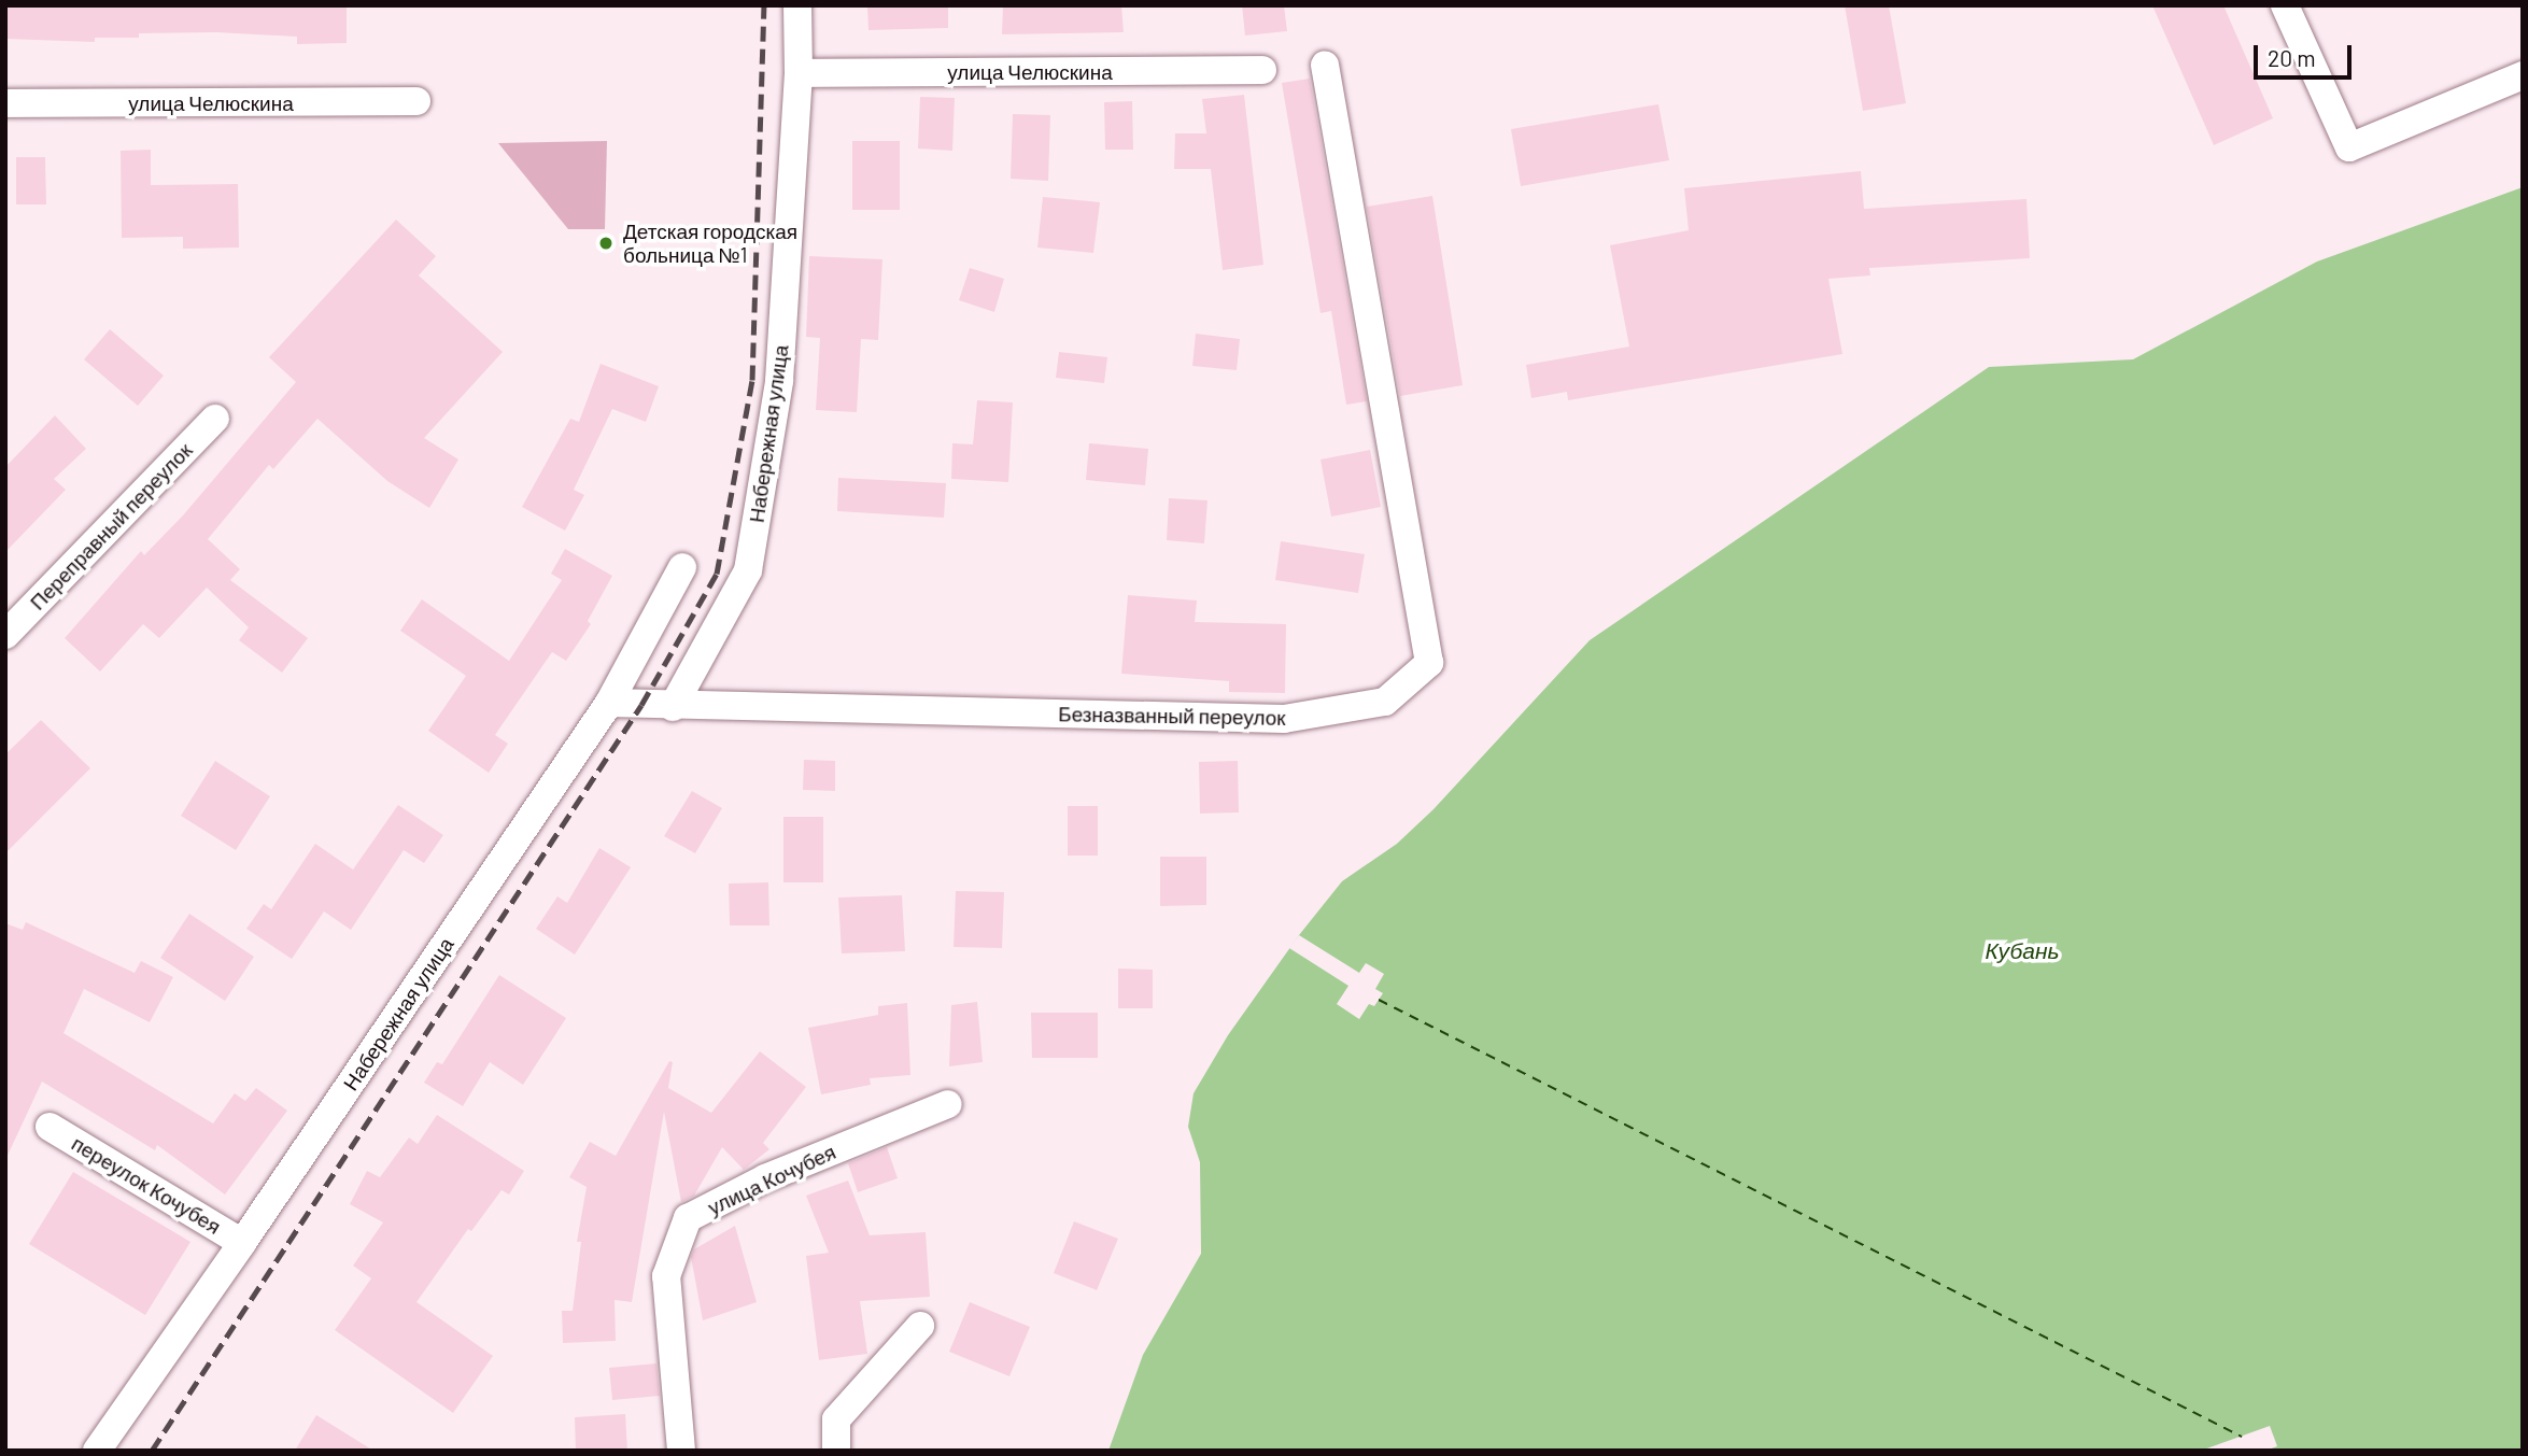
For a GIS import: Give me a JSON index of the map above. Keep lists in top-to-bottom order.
{
  "streets": {
    "street": [
      "улица Челюскина",
      "Набережная улица",
      "Переправный переулок",
      "Безназванный переулок",
      "улица Кочубея",
      "переулок Кочубея"
    ]
  },
  "crossings": [
    ["улица Челюскина", "Набережная улица"],
    ["Набережная улица", "Безназванный переулок"],
    ["Набережная улица", "переулок Кочубея"]
  ],
  "water": ["Кубань"],
  "places": ["Детская городская больница №1"],
  "scale_bar": "20 m"
}
